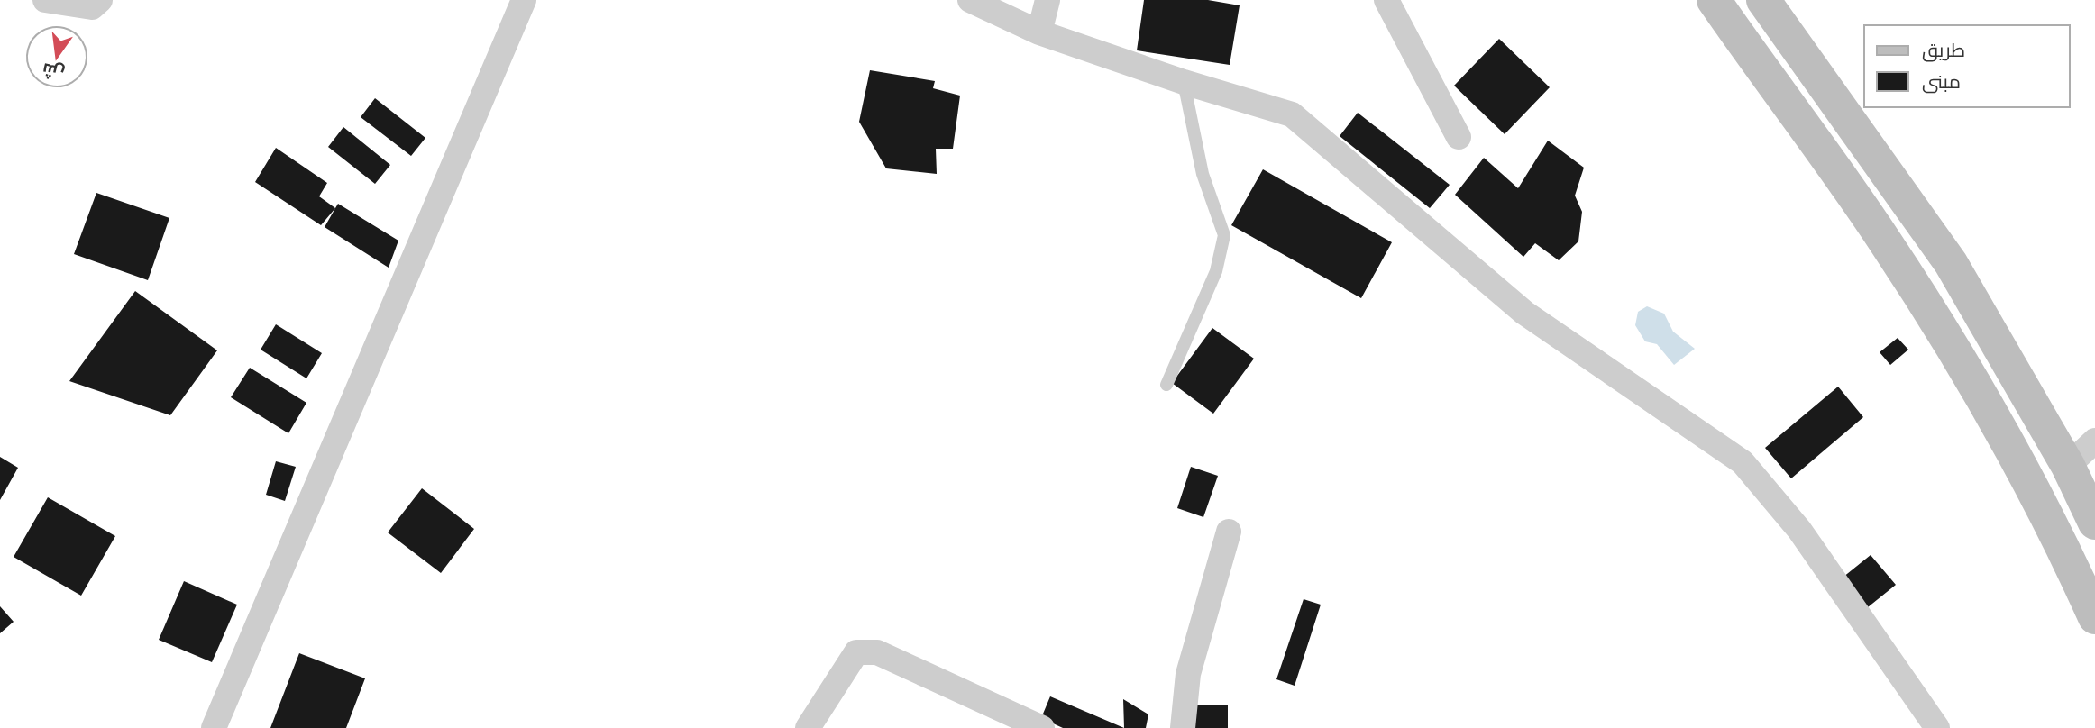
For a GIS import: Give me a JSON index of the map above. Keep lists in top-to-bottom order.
{
  "legend": ["طريق", "مبنى"],
  "north": "bottom"
}
